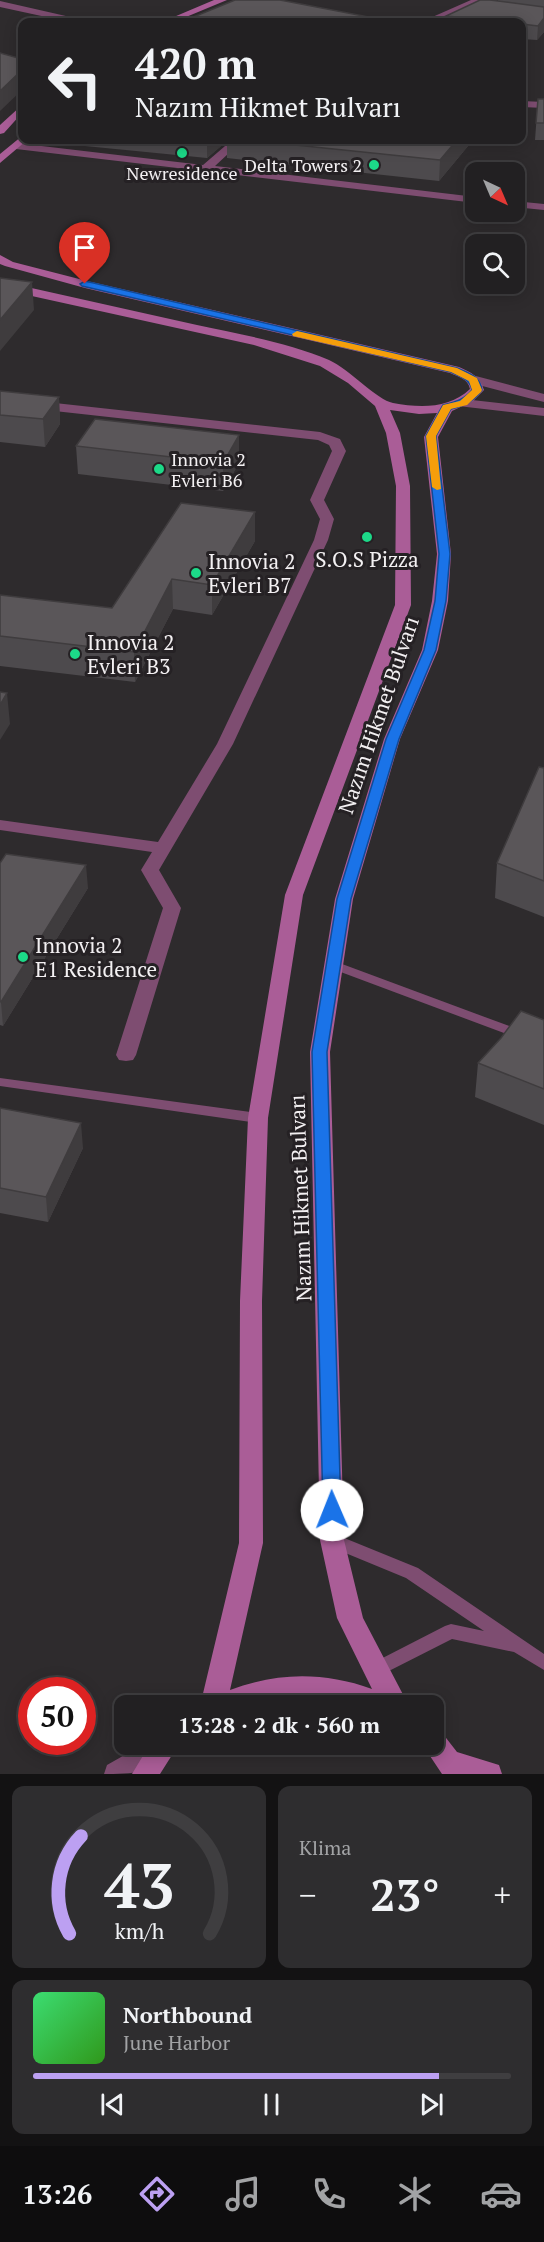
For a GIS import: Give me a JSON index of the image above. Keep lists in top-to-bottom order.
{
  "streets": {
    "main road": ["Nazım Hikmet Bulvarı"]
  },
  "places": [
    "Newresidence",
    "Delta Towers 2",
    "Innovia 2 Evleri B6",
    "S.O.S Pizza",
    "Innovia 2 Evleri B7",
    "Innovia 2 Evleri B3",
    "Innovia 2 E1 Residence"
  ],
  "north": "bottom right",
  "page": {
    "turn": ["420 m", "Nazım Hikmet Bulvarı"],
    "limit": "50",
    "trip": "13:28 · 2 dk · 560 m",
    "tile": "Klima",
    "heat": ["−", "23°", "+"],
    "song": ["Northbound", "June Harbor"],
    "tabs": "13:26",
    "gauge": ["43", "km/h"]
  }
}
